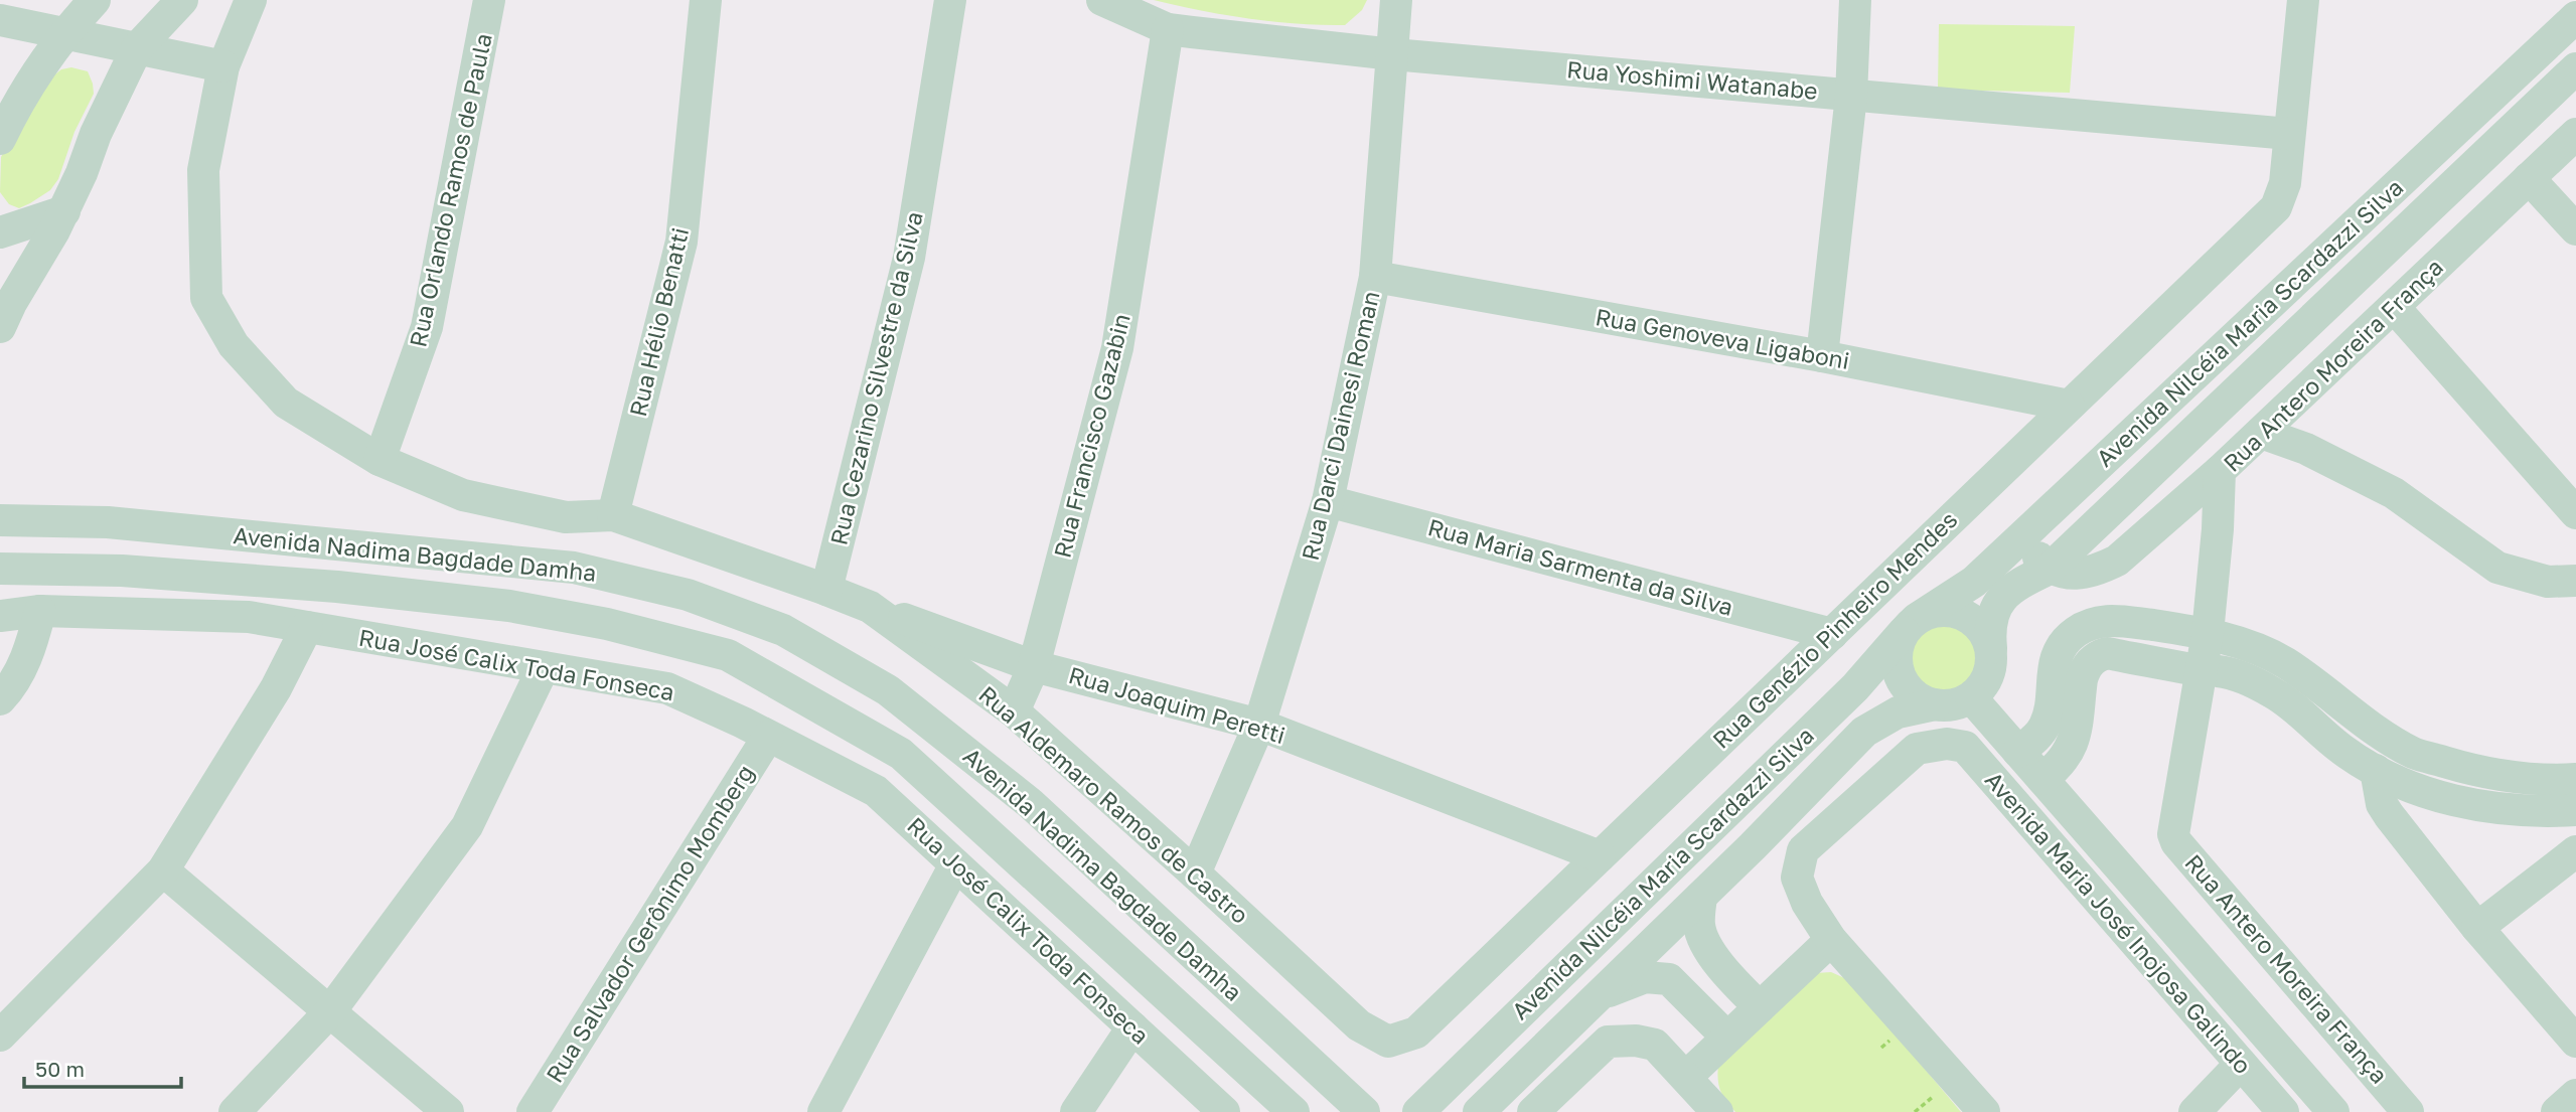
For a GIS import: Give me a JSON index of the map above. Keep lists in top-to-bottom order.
{
  "streets": {
    "street": [
      "Rua Yoshimi Watanabe",
      "Rua Orlando Ramos de Paula",
      "Rua Hélio Benatti",
      "Avenida Nilcéia Maria Scardazzi Silva",
      "Rua Genoveva Ligaboni",
      "Rua Antero Moreira França",
      "Rua Cezarino Silvestre da Silva",
      "Rua Darci Dainesi Roman",
      "Rua Francisco Gazabin",
      "Avenida Nadima Bagdade Damha",
      "Rua Maria Sarmenta da Silva",
      "Rua Genézio Pinheiro Mendes",
      "Rua José Calix Toda Fonseca",
      "Rua Joaquim Peretti",
      "Rua Aldemaro Ramos de Castro",
      "Avenida Maria José Inojosa Galindo",
      "Rua Salvador Gerônimo Momberg"
    ]
  },
  "crossings": [
    ["Rua Yoshimi Watanabe", "Rua Darci Dainesi Roman"],
    ["Rua Yoshimi Watanabe", "Rua Francisco Gazabin"],
    ["Rua Yoshimi Watanabe", "Rua Genézio Pinheiro Mendes"],
    ["Rua Orlando Ramos de Paula", "Rua Aldemaro Ramos de Castro"],
    ["Rua Hélio Benatti", "Rua Aldemaro Ramos de Castro"],
    ["Rua Genoveva Ligaboni", "Rua Darci Dainesi Roman"],
    ["Rua Genoveva Ligaboni", "Rua Genézio Pinheiro Mendes"],
    ["Rua Cezarino Silvestre da Silva", "Rua Aldemaro Ramos de Castro"],
    ["Rua Darci Dainesi Roman", "Rua Maria Sarmenta da Silva"],
    ["Rua Darci Dainesi Roman", "Rua Joaquim Peretti"],
    ["Rua Darci Dainesi Roman", "Rua Aldemaro Ramos de Castro"],
    ["Rua Francisco Gazabin", "Rua Joaquim Peretti"],
    ["Rua Francisco Gazabin", "Rua Aldemaro Ramos de Castro"],
    ["Rua Maria Sarmenta da Silva", "Rua Genézio Pinheiro Mendes"],
    ["Rua Genézio Pinheiro Mendes", "Rua Joaquim Peretti"],
    ["Rua Genézio Pinheiro Mendes", "Rua Aldemaro Ramos de Castro"],
    ["Rua José Calix Toda Fonseca", "Rua Salvador Gerônimo Momberg"],
    ["Rua Joaquim Peretti", "Rua Aldemaro Ramos de Castro"]
  ],
  "scale_bar": "50 m"
}
